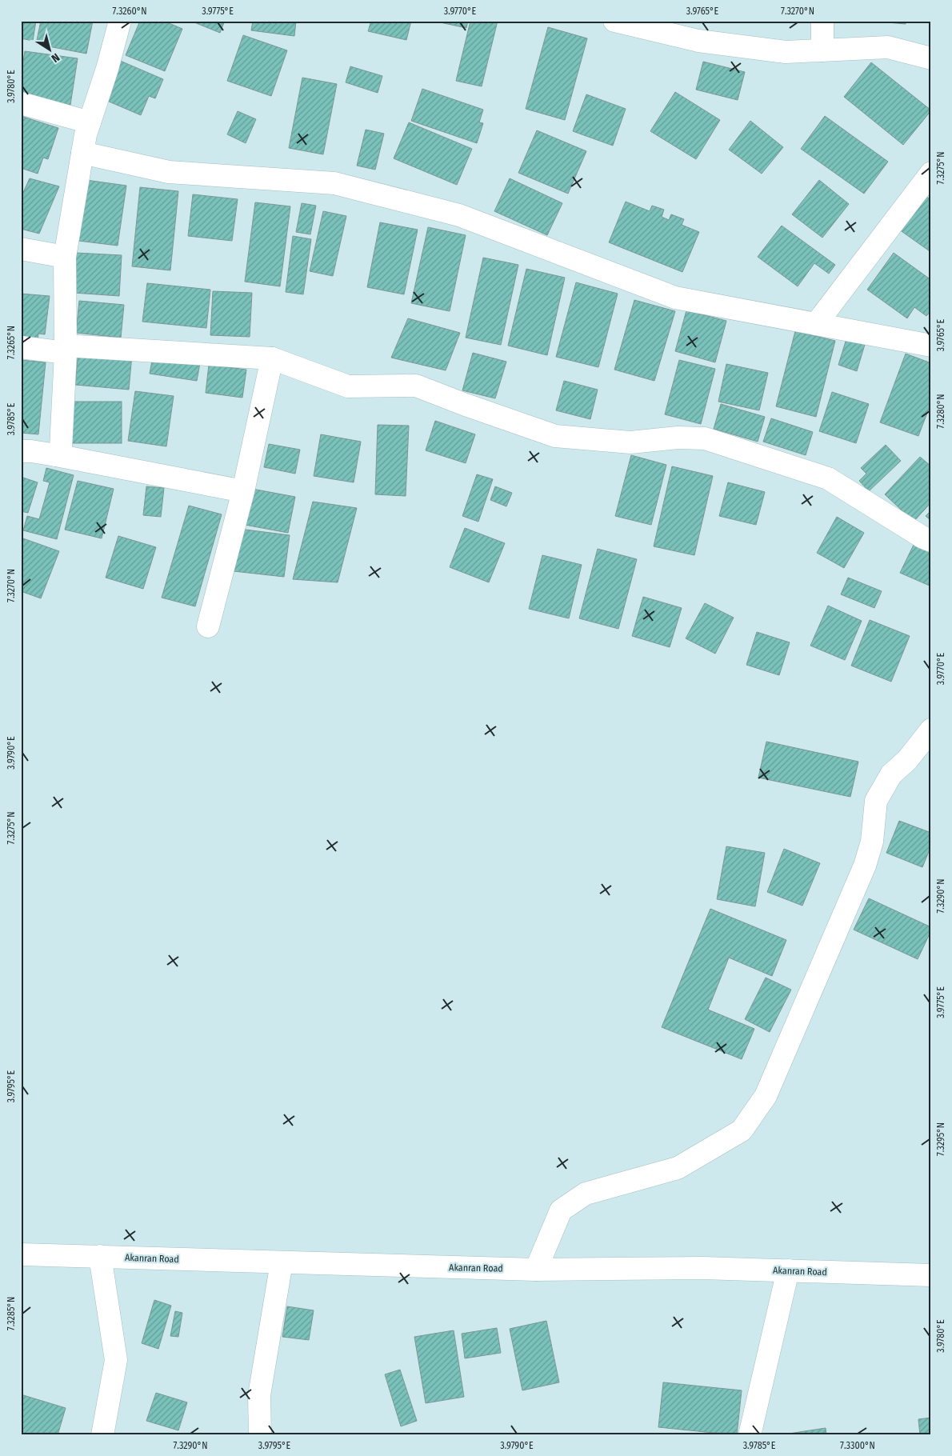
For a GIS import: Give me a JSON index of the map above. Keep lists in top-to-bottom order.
{
  "streets": {
    "street": ["Akanran Road"]
  },
  "north": "bottom right",
  "coordinates": [
    "7.3260°N",
    "3.9775°E",
    "3.9770°E",
    "3.9765°E",
    "7.3270°N",
    "3.9780°E",
    "7.3275°N",
    "7.3265°N",
    "7.3280°N",
    "3.9785°E",
    "3.9790°E",
    "7.3290°N",
    "3.9795°E",
    "7.3295°N",
    "7.3285°N",
    "7.3300°N"
  ]
}
